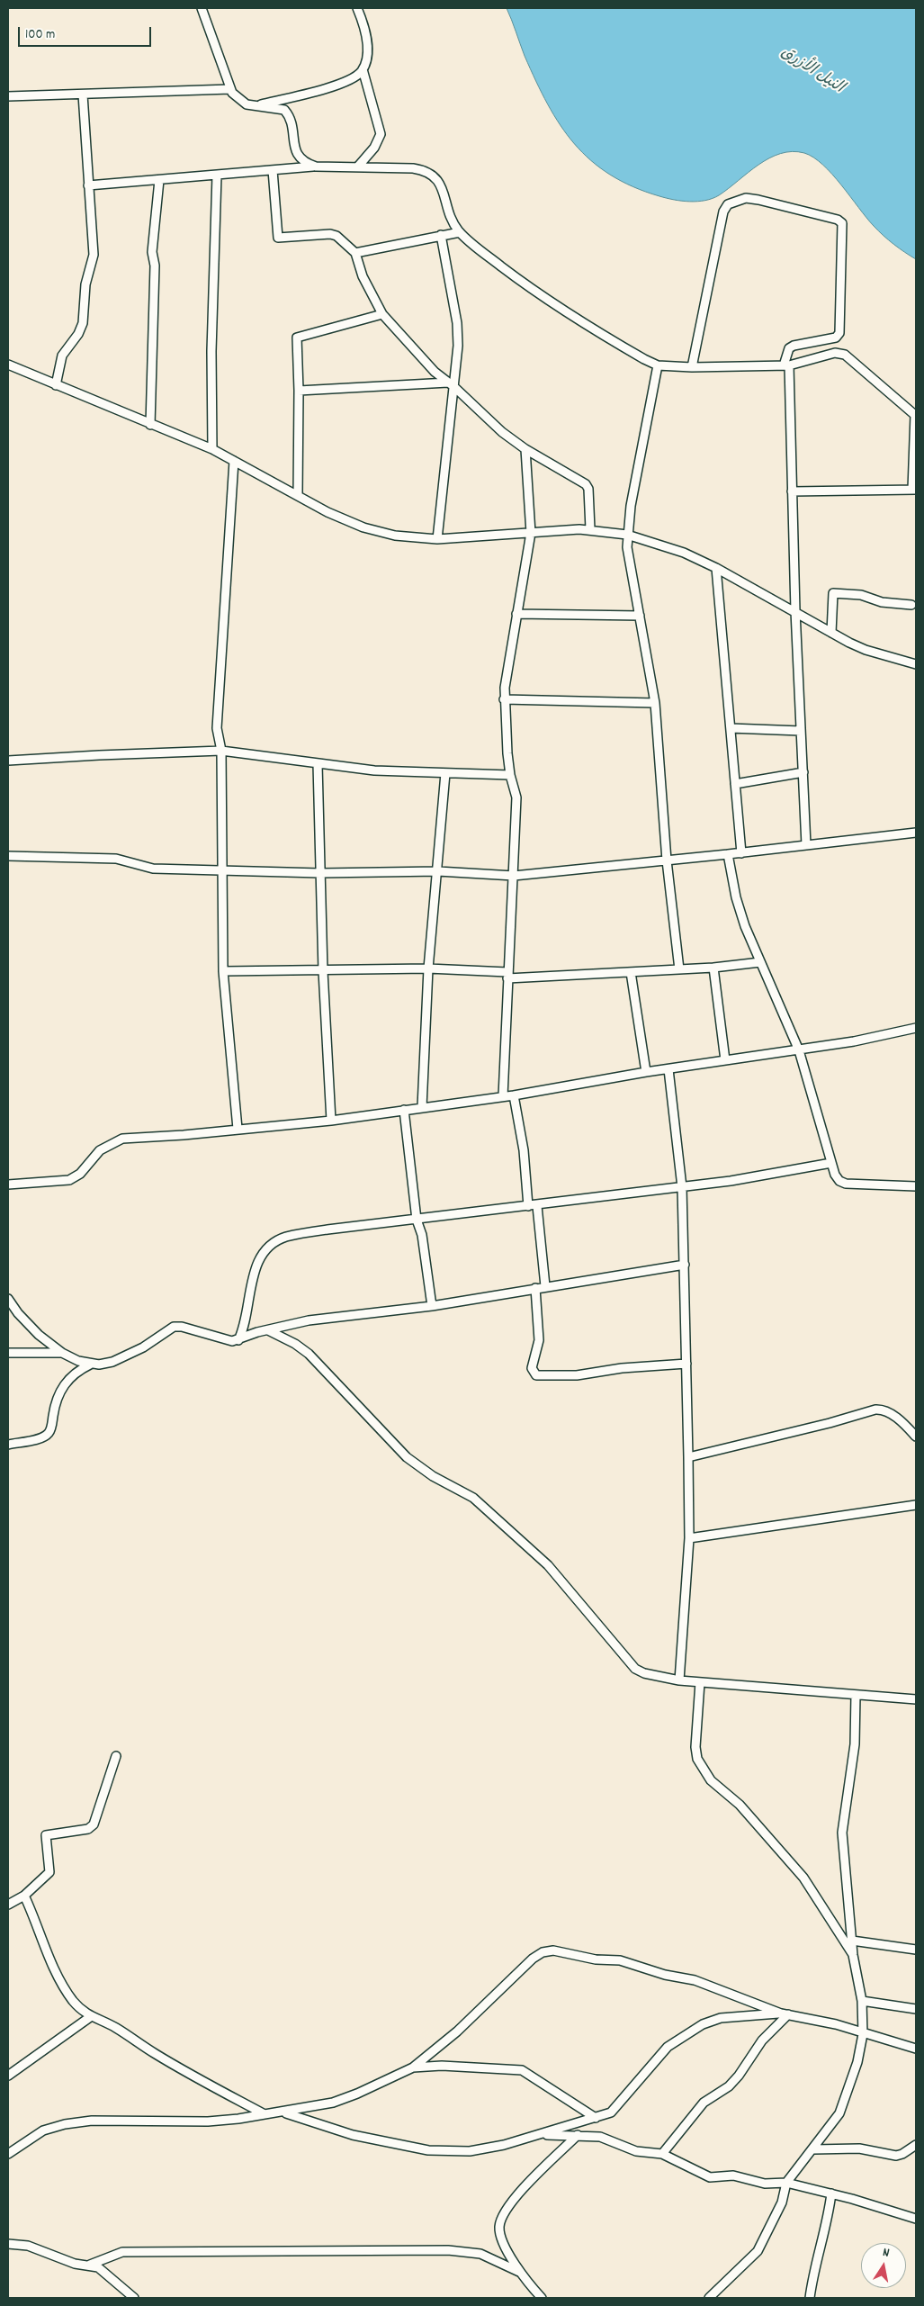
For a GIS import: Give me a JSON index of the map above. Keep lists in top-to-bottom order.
{
  "water": ["النيل الأزرق"],
  "scale_bar": "100 m",
  "north": "top"
}
